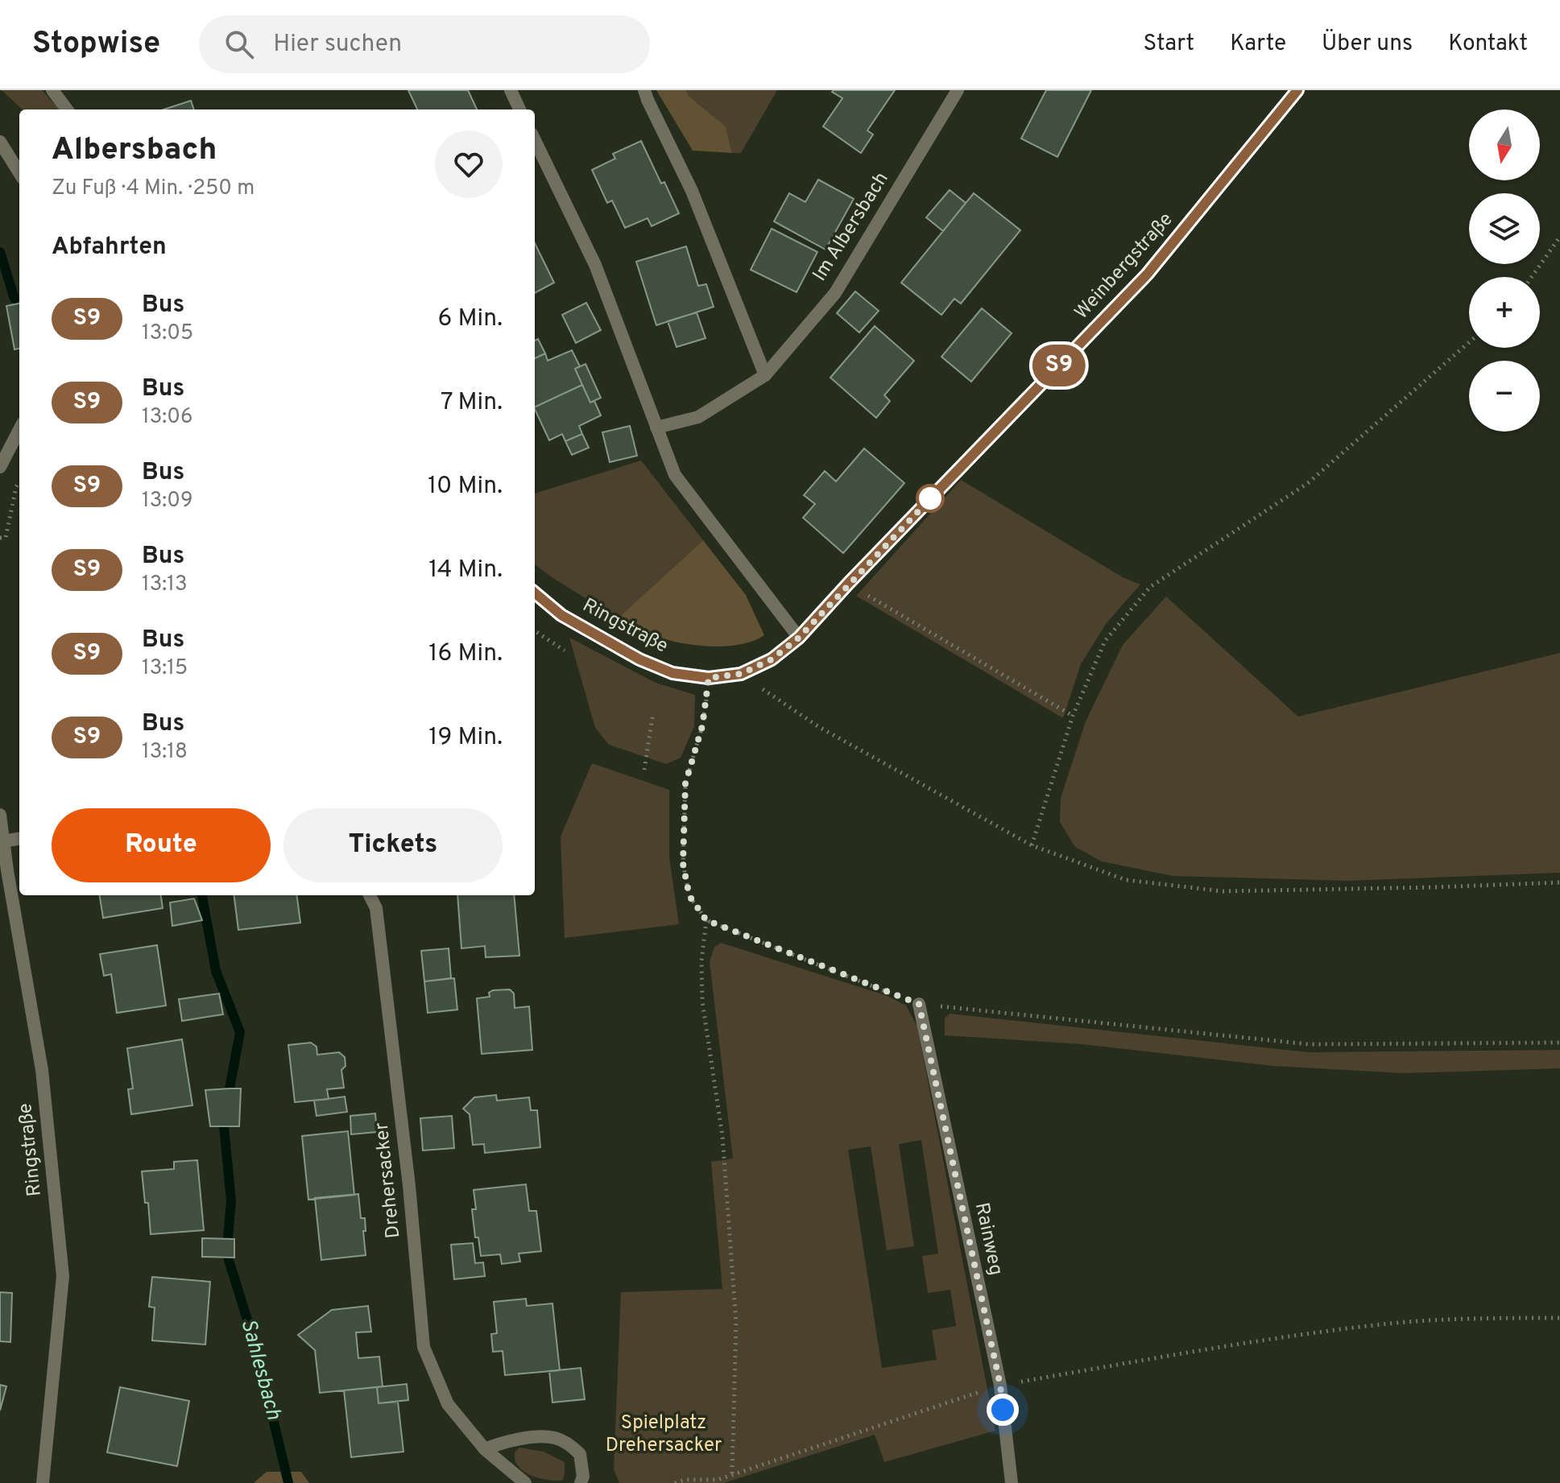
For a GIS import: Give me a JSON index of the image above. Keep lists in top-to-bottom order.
{
  "streets": {
    "street": [
      "Im Albersbach",
      "Weinbergstraße",
      "Ringstraße",
      "Drehersacker",
      "Rainweg"
    ]
  },
  "crossings": [
    ["Weinbergstraße", "Ringstraße"]
  ],
  "water": ["Sahlesbach"],
  "parks": ["Spielplatz Drehersacker"],
  "lines": ["bus line S9"],
  "north": "bottom",
  "page": {
    "header": "Stopwise",
    "search": "Hier suchen",
    "nav": [
      "Start",
      "Karte",
      "Über uns",
      "Kontakt"
    ],
    "on_map": "S9",
    "map_buttons": ["+", "−"],
    "heading": [
      ["Albersbach", "Zu Fuß · 4 Min. · 250 m"],
      "Abfahrten"
    ],
    "list": [
      {
        "mark": "S9",
        "name": "Bus",
        "note": "13:05",
        "value": "6 Min."
      },
      {
        "mark": "S9",
        "name": "Bus",
        "note": "13:06",
        "value": "7 Min."
      },
      {
        "mark": "S9",
        "name": "Bus",
        "note": "13:09",
        "value": "10 Min."
      },
      {
        "mark": "S9",
        "name": "Bus",
        "note": "13:13",
        "value": "14 Min."
      },
      {
        "mark": "S9",
        "name": "Bus",
        "note": "13:15",
        "value": "16 Min."
      },
      {
        "mark": "S9",
        "name": "Bus",
        "note": "13:18",
        "value": "19 Min."
      }
    ],
    "buttons": ["Route", "Tickets"]
  }
}
